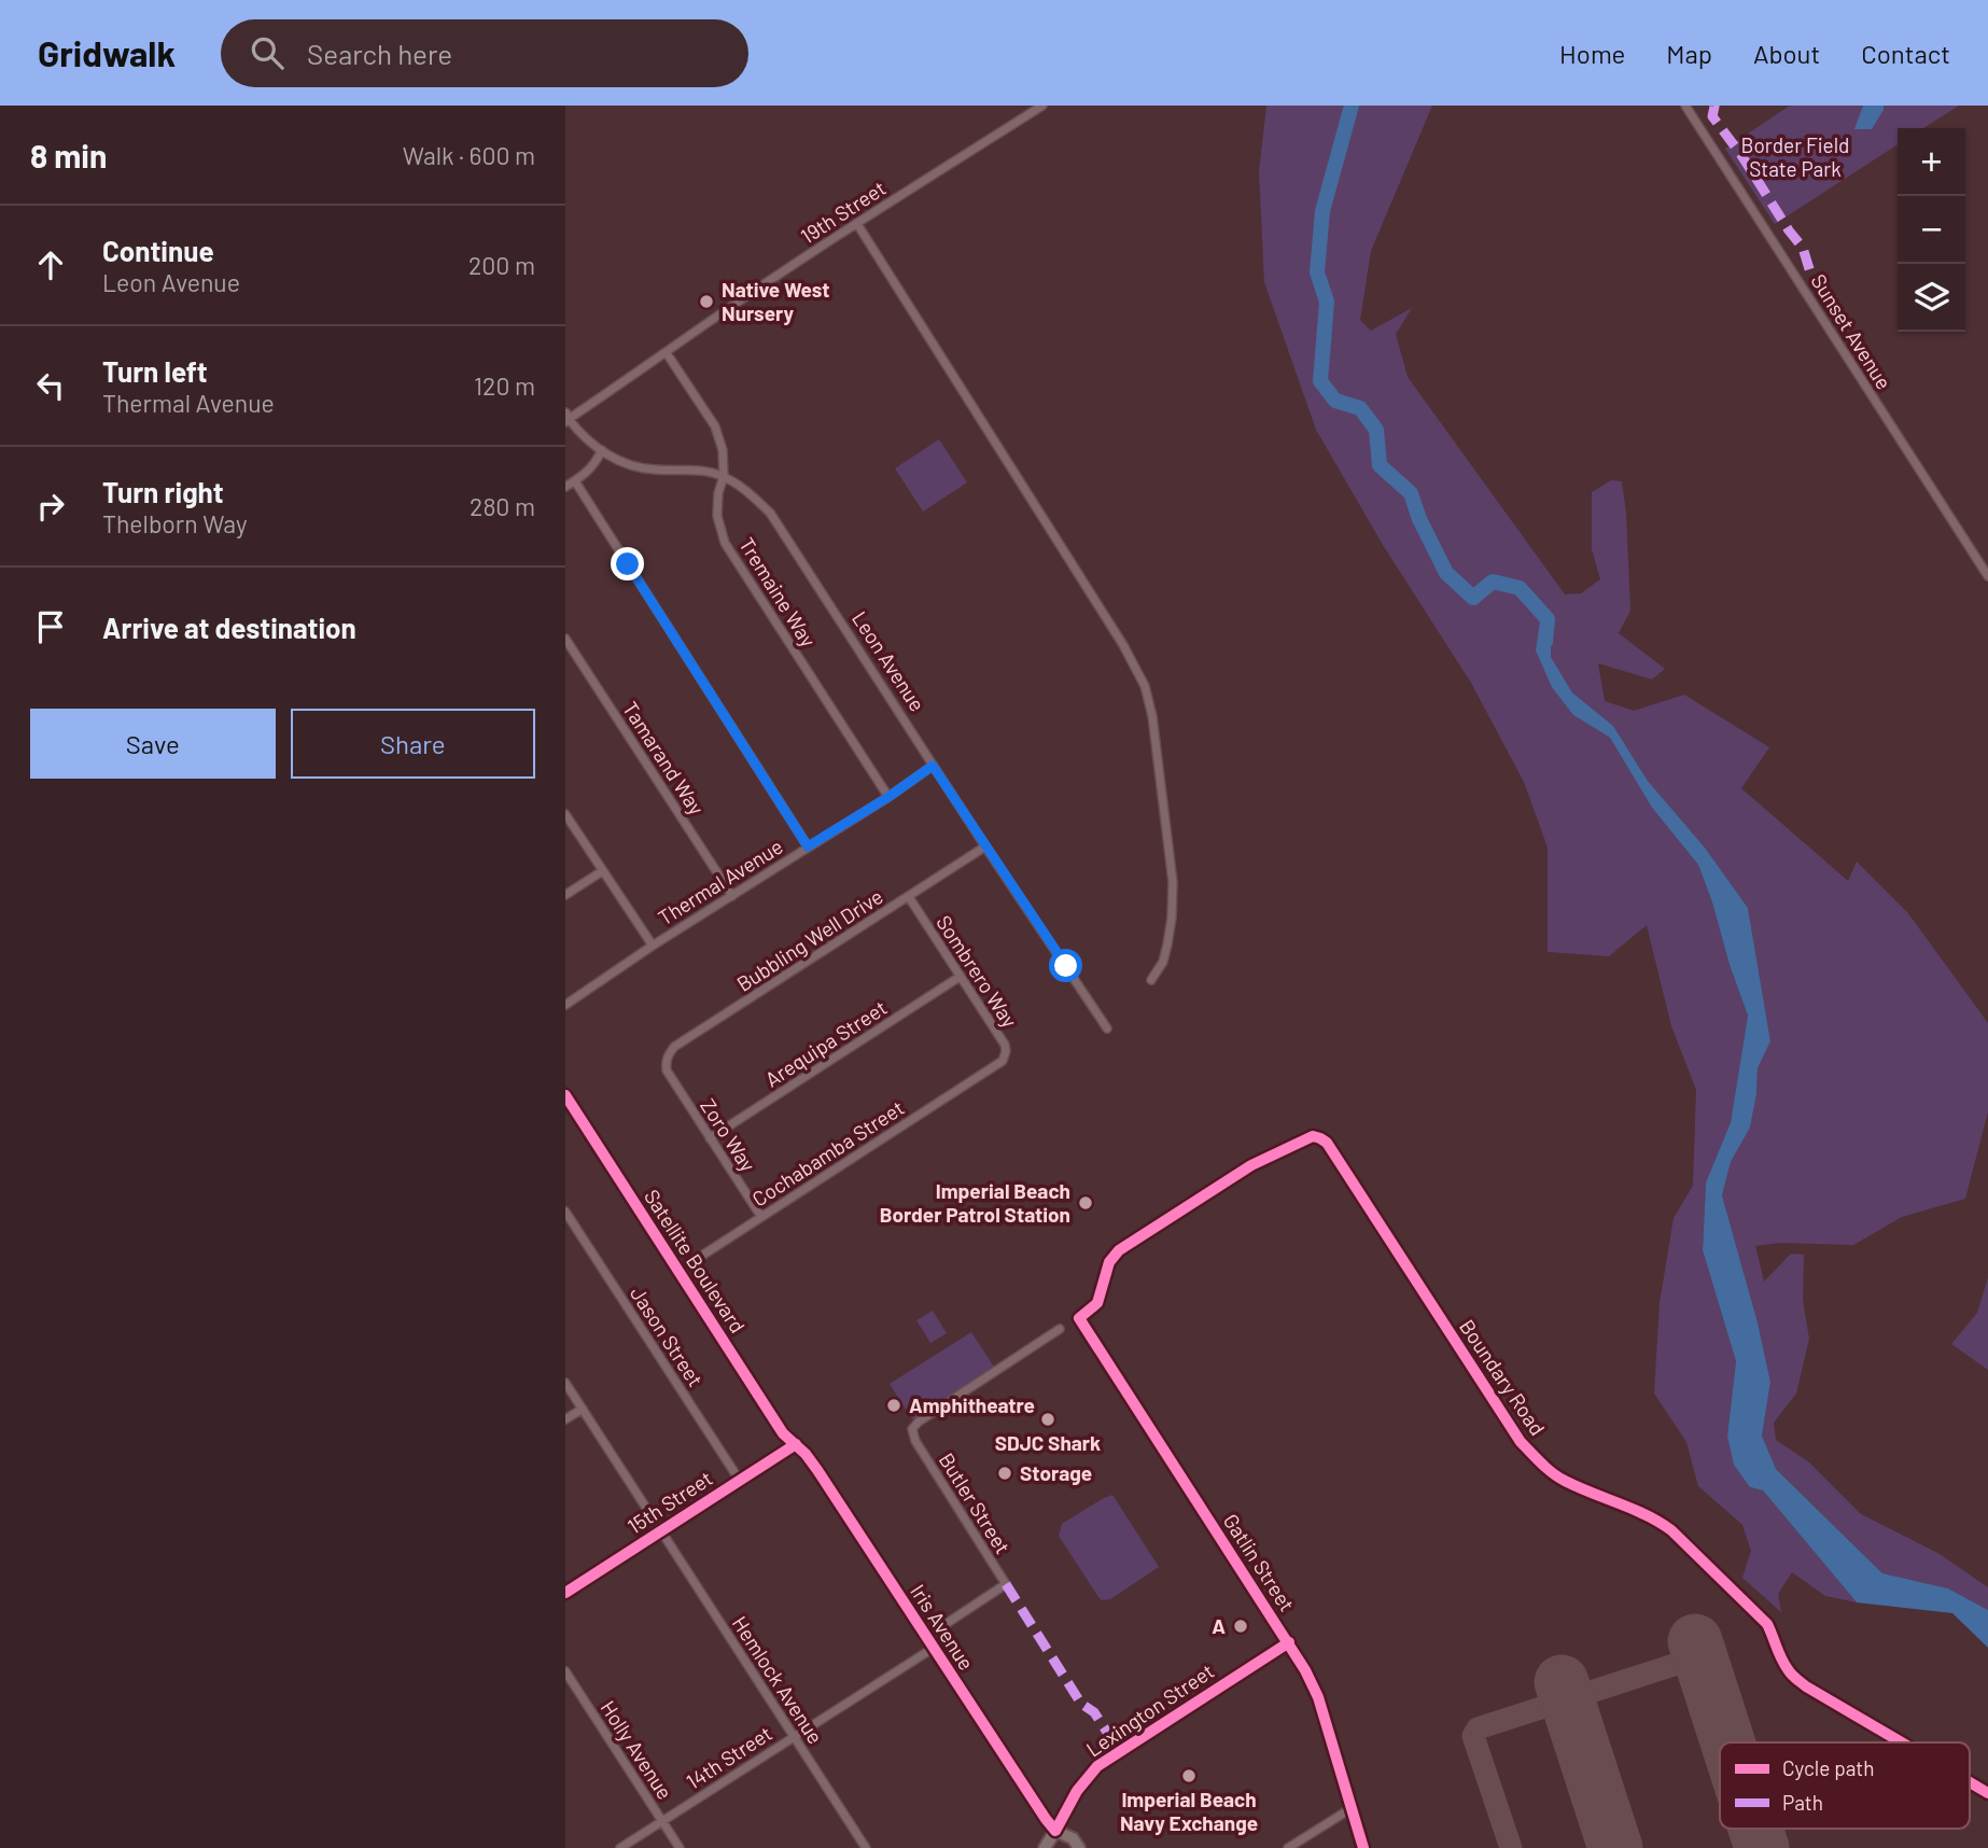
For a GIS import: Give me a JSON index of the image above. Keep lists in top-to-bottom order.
{
  "streets": {
    "street": [
      "19th Street",
      "Sunset Avenue",
      "Tremaine Way",
      "Leon Avenue",
      "Tamarand Way",
      "Thermal Avenue",
      "Bubbling Well Drive",
      "Sombrero Way",
      "Arequipa Street",
      "Zoro Way",
      "Cochabamba Street",
      "Satellite Boulevard",
      "Jason Street",
      "Boundary Road",
      "15th Street",
      "Butler Street",
      "Gatlin Street",
      "Iris Avenue",
      "Hemlock Avenue",
      "Lexington Street",
      "Holly Avenue",
      "14th Street"
    ]
  },
  "crossings": [
    ["19th Street", "Tremaine Way"],
    ["19th Street", "Leon Avenue"],
    ["Tremaine Way", "Leon Avenue"],
    ["Tremaine Way", "Thermal Avenue"],
    ["Leon Avenue", "Thermal Avenue"],
    ["Leon Avenue", "Bubbling Well Drive"],
    ["Tamarand Way", "Thermal Avenue"],
    ["Bubbling Well Drive", "Sombrero Way"],
    ["Bubbling Well Drive", "Zoro Way"],
    ["Sombrero Way", "Arequipa Street"],
    ["Sombrero Way", "Cochabamba Street"],
    ["Arequipa Street", "Zoro Way"],
    ["Zoro Way", "Cochabamba Street"],
    ["Cochabamba Street", "Satellite Boulevard"],
    ["Satellite Boulevard", "15th Street"],
    ["Satellite Boulevard", "Iris Avenue"],
    ["Jason Street", "15th Street"],
    ["Boundary Road", "Gatlin Street"],
    ["15th Street", "Iris Avenue"],
    ["15th Street", "Hemlock Avenue"],
    ["Butler Street", "Iris Avenue"],
    ["Gatlin Street", "Lexington Street"],
    ["Iris Avenue", "Lexington Street"],
    ["Iris Avenue", "14th Street"],
    ["Hemlock Avenue", "14th Street"],
    ["Holly Avenue", "14th Street"]
  ],
  "parks": ["Border Field State Park"],
  "places": [
    "Native West Nursery",
    "Imperial Beach Border Patrol Station",
    "Amphitheatre",
    "SDJC Shark",
    "Storage",
    "A",
    "Imperial Beach Navy Exchange"
  ],
  "legend": ["Cycle path", "Path"],
  "page": {
    "header": "Gridwalk",
    "search": "Search here",
    "nav": [
      "Home",
      "Map",
      "About",
      "Contact"
    ],
    "heading": ["8 min", "Walk · 600 m"],
    "map_buttons": ["+", "−"],
    "list": [
      ["Continue", "Leon Avenue", "200 m"],
      ["Turn left", "Thermal Avenue", "120 m"],
      ["Turn right", "Thelborn Way", "280 m"],
      "Arrive at destination"
    ],
    "buttons": ["Save", "Share"]
  }
}
